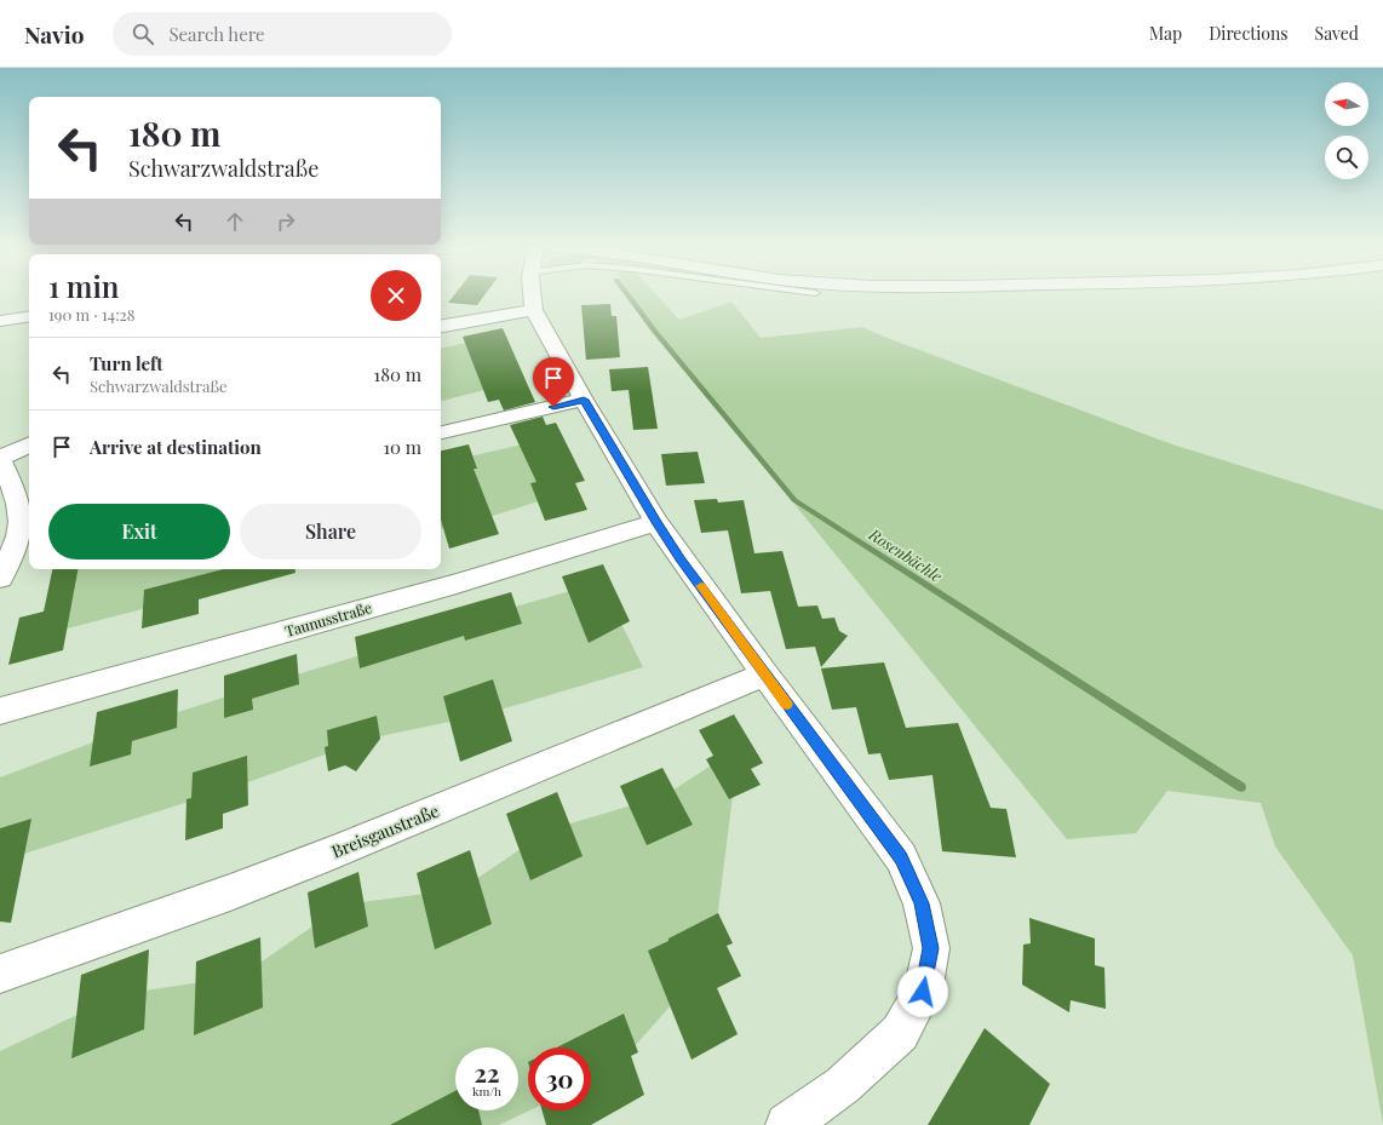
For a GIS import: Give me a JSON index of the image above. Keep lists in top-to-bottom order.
{
  "streets": {
    "street": ["Taunusstraße", "Breisgaustraße"]
  },
  "water": ["Rosenbächle"],
  "north": "left",
  "page": {
    "header": "Navio",
    "search": "Search here",
    "nav": ["Map", "Directions", "Saved"],
    "turn": ["180 m", "Schwarzwaldstraße"],
    "heading": ["1 min", "190 m · 14:28"],
    "list": [
      {
        "name": "Turn left",
        "note": "Schwarzwaldstraße",
        "value": "180 m"
      },
      {
        "name": "Arrive at destination",
        "value": "10 m"
      }
    ],
    "buttons": ["Exit", "Share"],
    "speed": "22 km/h",
    "limit": "30"
  }
}
